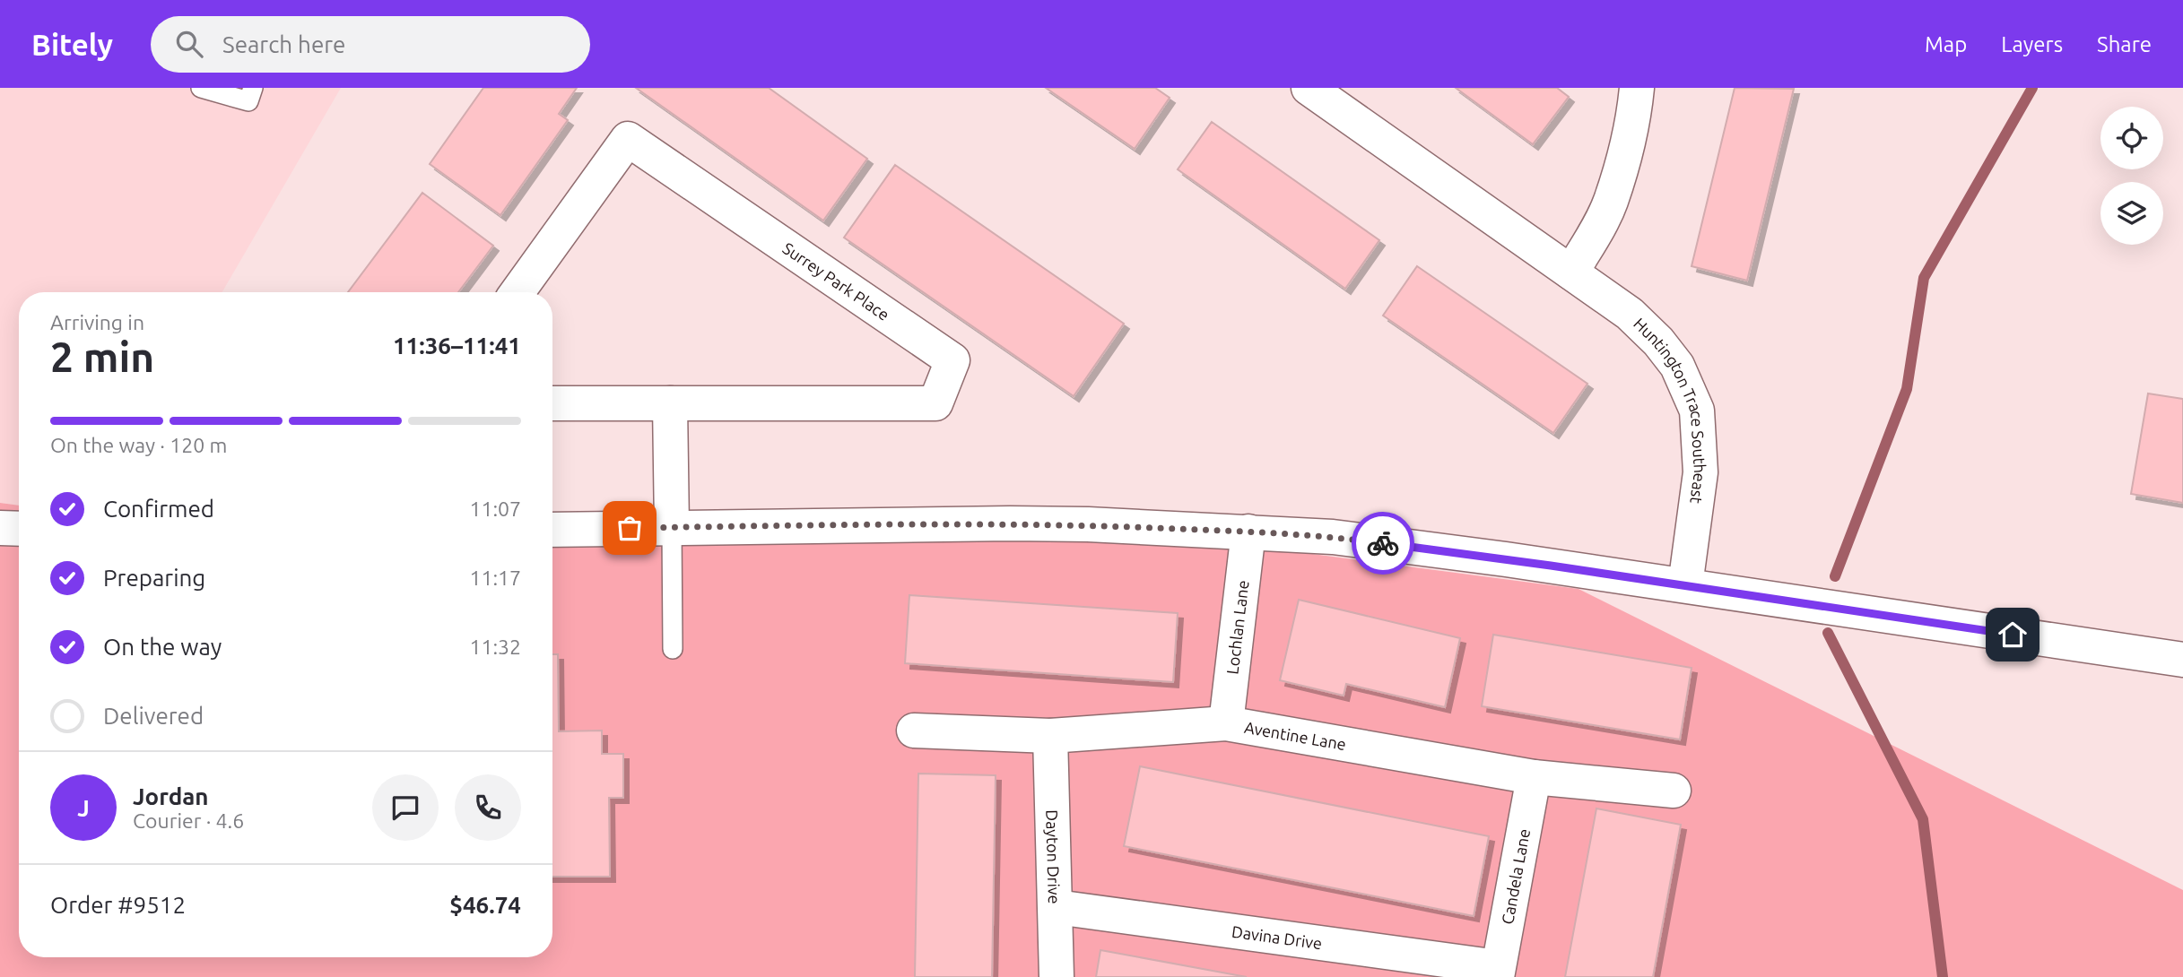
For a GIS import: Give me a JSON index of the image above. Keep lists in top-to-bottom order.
{
  "streets": {
    "street": [
      "Surrey Park Place",
      "Huntington Trace Southeast",
      "Lochlan Lane",
      "Aventine Lane",
      "Dayton Drive",
      "Candela Lane",
      "Davina Drive"
    ]
  },
  "crossings": [
    ["Lochlan Lane", "Aventine Lane"],
    ["Aventine Lane", "Dayton Drive"],
    ["Aventine Lane", "Candela Lane"],
    ["Dayton Drive", "Davina Drive"],
    ["Candela Lane", "Davina Drive"]
  ],
  "page": {
    "header": "Bitely",
    "search": "Search here",
    "nav": ["Map", "Layers", "Share"],
    "heading": ["2 min", "Arriving in", "11:36–11:41"],
    "panel": [
      "Jordan",
      "Courier · 4.6",
      "Order #9512",
      "$46.74"
    ],
    "bar": "On the way · 120 m",
    "list": [
      ["Confirmed", "11:07"],
      ["Preparing", "11:17"],
      ["On the way", "11:32"],
      "Delivered"
    ],
    "round": "J"
  }
}
